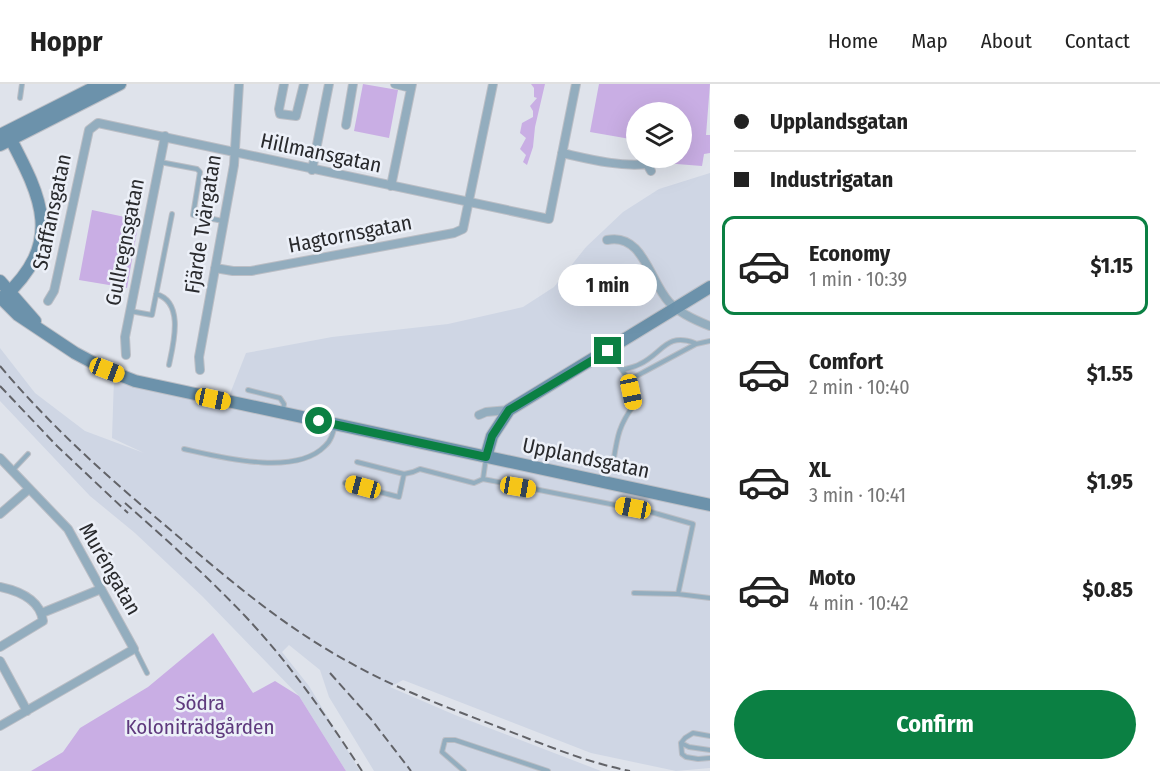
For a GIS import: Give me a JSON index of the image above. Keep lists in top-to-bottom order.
{
  "streets": {
    "main road": ["Upplandsgatan"],
    "street": [
      "Hillmansgatan",
      "Staffansgatan",
      "Fjärde Tvärgatan",
      "Hagtornsgatan",
      "Gullregnsgatan",
      "Muréngatan"
    ]
  },
  "crossings": [
    ["Hillmansgatan", "Staffansgatan"],
    ["Hillmansgatan", "Fjärde Tvärgatan"],
    ["Hillmansgatan", "Hagtornsgatan"],
    ["Hillmansgatan", "Gullregnsgatan"],
    ["Fjärde Tvärgatan", "Hagtornsgatan"]
  ],
  "parks": ["Södra Koloniträdgården"],
  "page": {
    "header": "Hoppr",
    "nav": [
      "Home",
      "Map",
      "About",
      "Contact"
    ],
    "banner": ["Upplandsgatan", "Industrigatan"],
    "list": [
      {
        "name": "Economy",
        "note": "1 min · 10:39",
        "value": "$1.15"
      },
      {
        "name": "Comfort",
        "note": "2 min · 10:40",
        "value": "$1.55"
      },
      {
        "name": "XL",
        "note": "3 min · 10:41",
        "value": "$1.95"
      },
      {
        "name": "Moto",
        "note": "4 min · 10:42",
        "value": "$0.85"
      }
    ],
    "bubble": "1 min",
    "buttons": "Confirm"
  }
}
